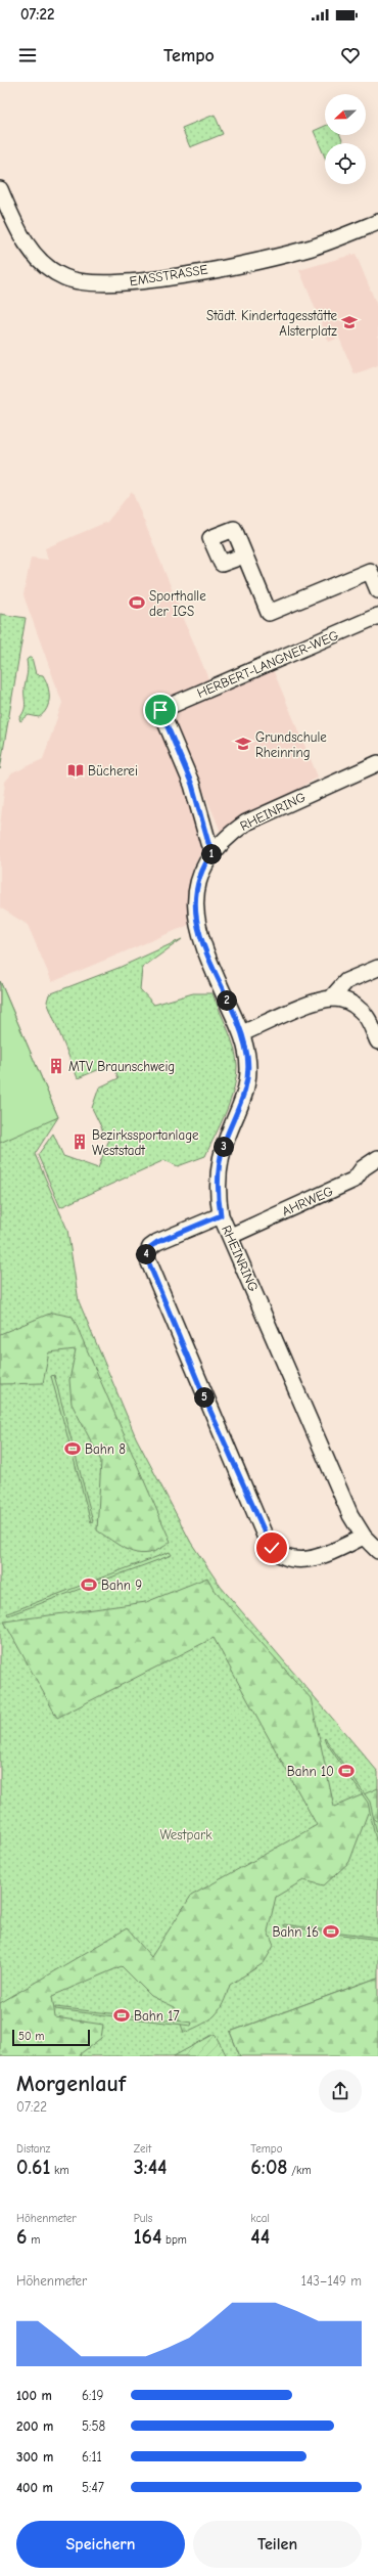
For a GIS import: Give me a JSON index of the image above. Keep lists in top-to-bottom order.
{
  "streets": {
    "street": [
      "EMSSTRASSE",
      "HERBERT-LANGNER-WEG",
      "RHEINRING",
      "AHRWEG"
    ]
  },
  "crossings": [
    ["HERBERT-LANGNER-WEG", "RHEINRING"],
    ["RHEINRING", "AHRWEG"]
  ],
  "parks": ["Westpark"],
  "places": {
    "school or university": ["Städt. Kindertagesstätte Alsterplatz", "Grundschule Rheinring"],
    "sports": [
      "Sporthalle der IGS",
      "Bahn 8",
      "Bahn 9",
      "Bahn 10",
      "Bahn 16",
      "Bahn 17"
    ],
    "library": ["Bücherei"],
    "building": ["MTV Braunschweig", "Bezirkssportanlage Weststadt"]
  },
  "scale_bar": "50 m",
  "north": "left",
  "page": {
    "status": "07:22",
    "header": "Tempo",
    "pins": [
      "1",
      "2",
      "3",
      "4",
      "5"
    ],
    "scale": "50 m",
    "heading": ["Morgenlauf", "07:22"],
    "stats": [
      ["Distanz", "0.61 km"],
      ["Zeit", "3:44"],
      ["Tempo", "6:08 /km"],
      ["Höhenmeter", "6 m"],
      ["Puls", "164 bpm"],
      ["kcal", "44"]
    ],
    "chart": ["Höhenmeter", "143–149 m"],
    "list": [
      {
        "name": "100 m",
        "note": "6:19"
      },
      {
        "name": "200 m",
        "note": "5:58"
      },
      {
        "name": "300 m",
        "note": "6:11"
      },
      {
        "name": "400 m",
        "note": "5:47"
      }
    ],
    "buttons": ["Speichern", "Teilen"]
  }
}
